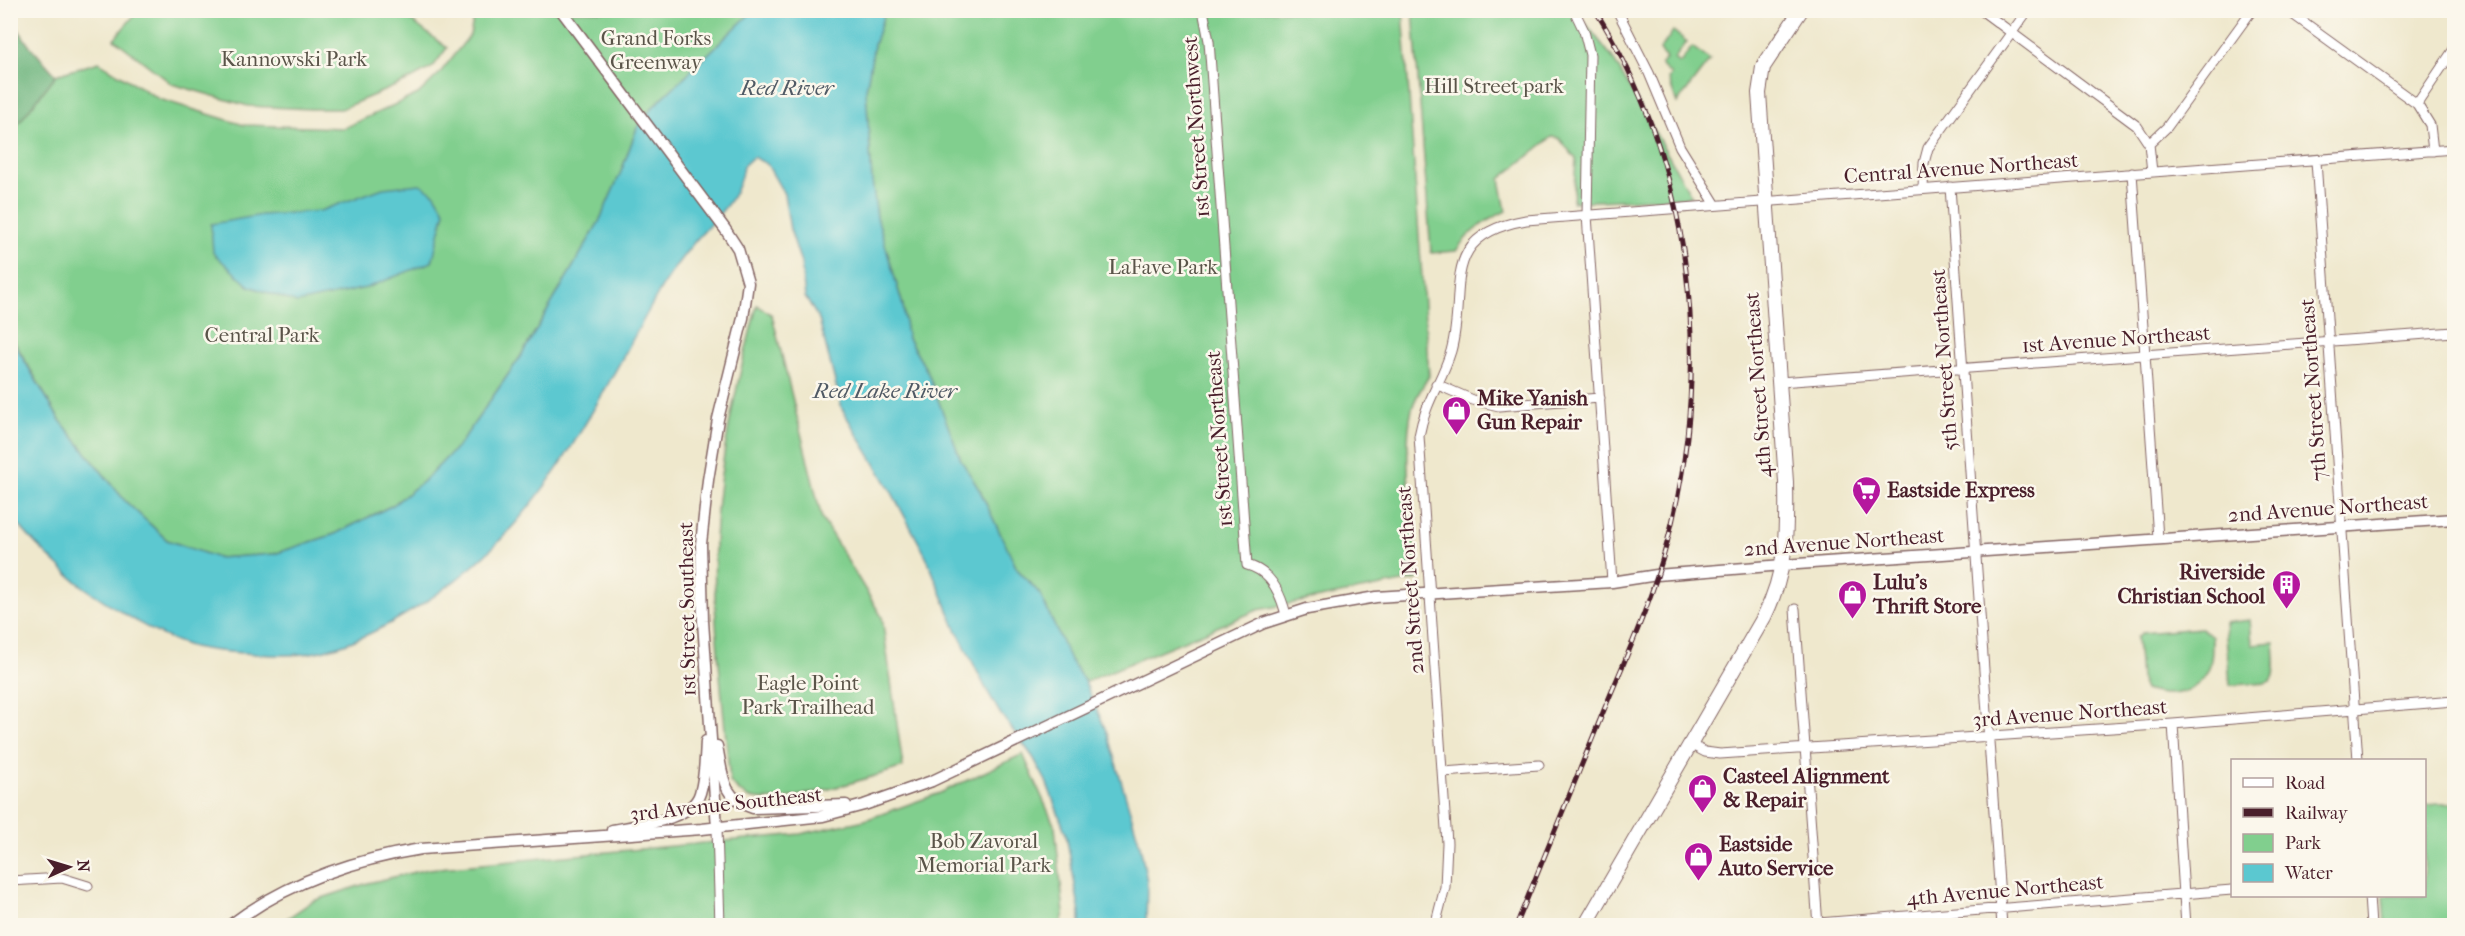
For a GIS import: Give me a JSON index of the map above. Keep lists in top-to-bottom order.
{
  "streets": {
    "main road": ["4th Street Northeast"],
    "street": [
      "1st Street Northwest",
      "Central Avenue Northeast",
      "1st Avenue Northeast",
      "5th Street Northeast",
      "7th Street Northeast",
      "1st Street Northeast",
      "2nd Avenue Northeast",
      "2nd Street Northeast",
      "1st Street Southeast",
      "3rd Avenue Northeast",
      "3rd Avenue Southeast",
      "4th Avenue Northeast"
    ]
  },
  "crossings": [
    ["1st Street Northwest", "1st Street Northeast"],
    ["Central Avenue Northeast", "5th Street Northeast"],
    ["Central Avenue Northeast", "4th Street Northeast"],
    ["Central Avenue Northeast", "7th Street Northeast"],
    ["Central Avenue Northeast", "2nd Street Northeast"],
    ["1st Avenue Northeast", "5th Street Northeast"],
    ["1st Avenue Northeast", "4th Street Northeast"],
    ["1st Avenue Northeast", "7th Street Northeast"],
    ["5th Street Northeast", "2nd Avenue Northeast"],
    ["5th Street Northeast", "3rd Avenue Northeast"],
    ["5th Street Northeast", "4th Avenue Northeast"],
    ["4th Street Northeast", "2nd Avenue Northeast"],
    ["4th Street Northeast", "3rd Avenue Northeast"],
    ["7th Street Northeast", "2nd Avenue Northeast"],
    ["7th Street Northeast", "3rd Avenue Northeast"],
    ["1st Street Northeast", "2nd Avenue Northeast"],
    ["2nd Avenue Northeast", "2nd Street Northeast"],
    ["2nd Avenue Northeast", "3rd Avenue Southeast"],
    ["1st Street Southeast", "3rd Avenue Southeast"]
  ],
  "water": ["Red River", "Red Lake River"],
  "parks": [
    "Grand Forks Greenway",
    "Kannowski Park",
    "Hill Street park",
    "LaFave Park",
    "Central Park",
    "Eagle Point Park Trailhead",
    "Bob Zavoral Memorial Park"
  ],
  "places": {
    "shop": [
      "Mike Yanish Gun Repair",
      "Lulu's Thrift Store",
      "Casteel Alignment & Repair",
      "Eastside Auto Service"
    ],
    "supermarket": ["Eastside Express"],
    "building": ["Riverside Christian School"]
  },
  "legend": [
    "Road",
    "Railway",
    "Park",
    "Water"
  ],
  "north": "right"
}
